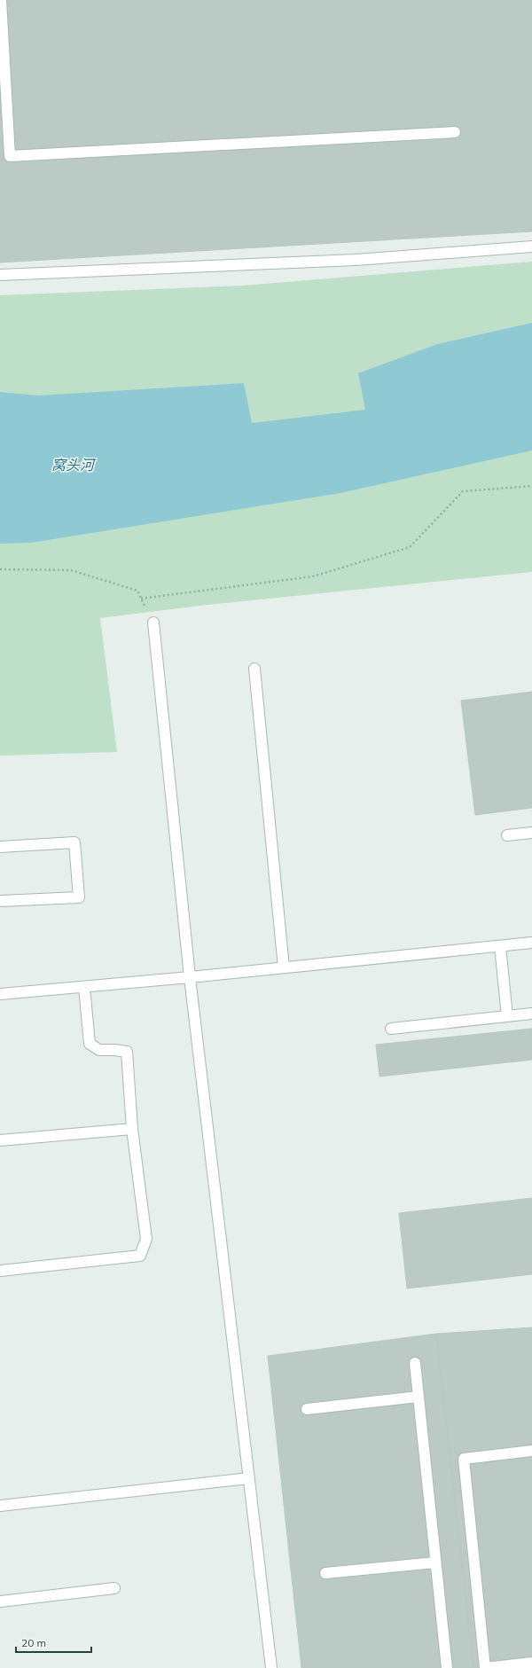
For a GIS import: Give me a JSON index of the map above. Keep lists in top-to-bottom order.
{
  "water": ["窝头河"],
  "scale_bar": "20 m"
}
